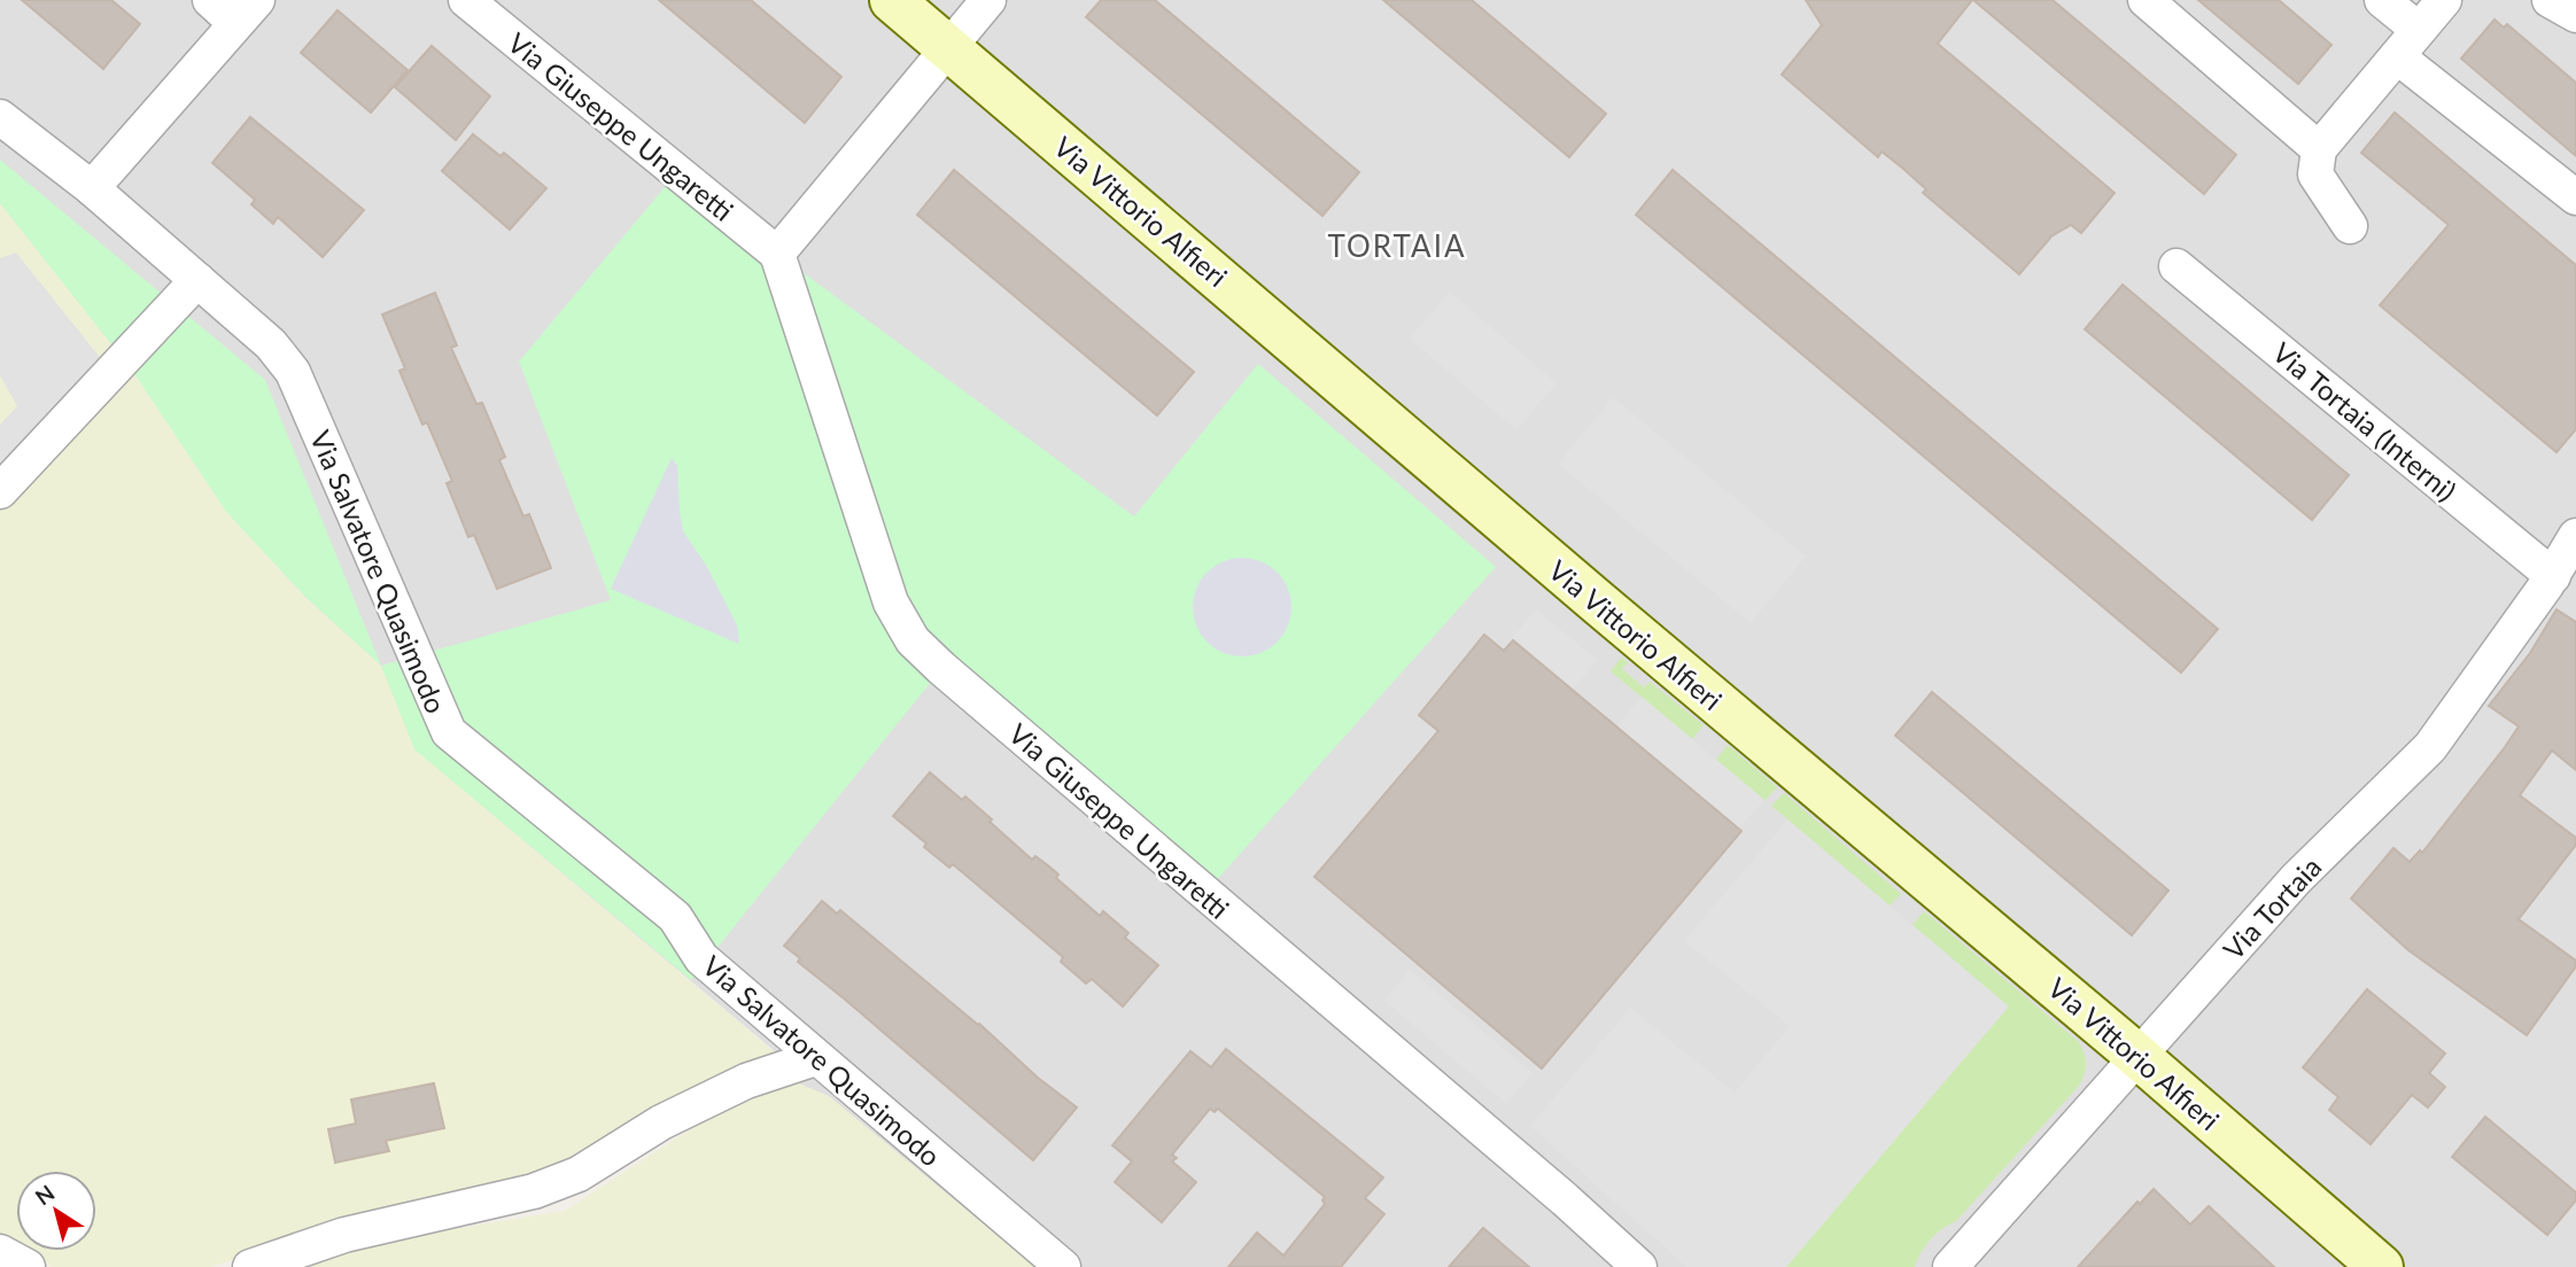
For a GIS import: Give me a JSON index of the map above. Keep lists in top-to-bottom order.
{
  "streets": {
    "street": [
      "Via Giuseppe Ungaretti",
      "Via Vittorio Alfieri",
      "Via Tortaia (Interni)",
      "Via Salvatore Quasimodo",
      "Via Tortaia"
    ]
  },
  "crossings": [
    ["Via Vittorio Alfieri", "Via Tortaia"],
    ["Via Tortaia (Interni)", "Via Tortaia"]
  ],
  "districts": ["TORTAIA"],
  "north": "top left"
}
